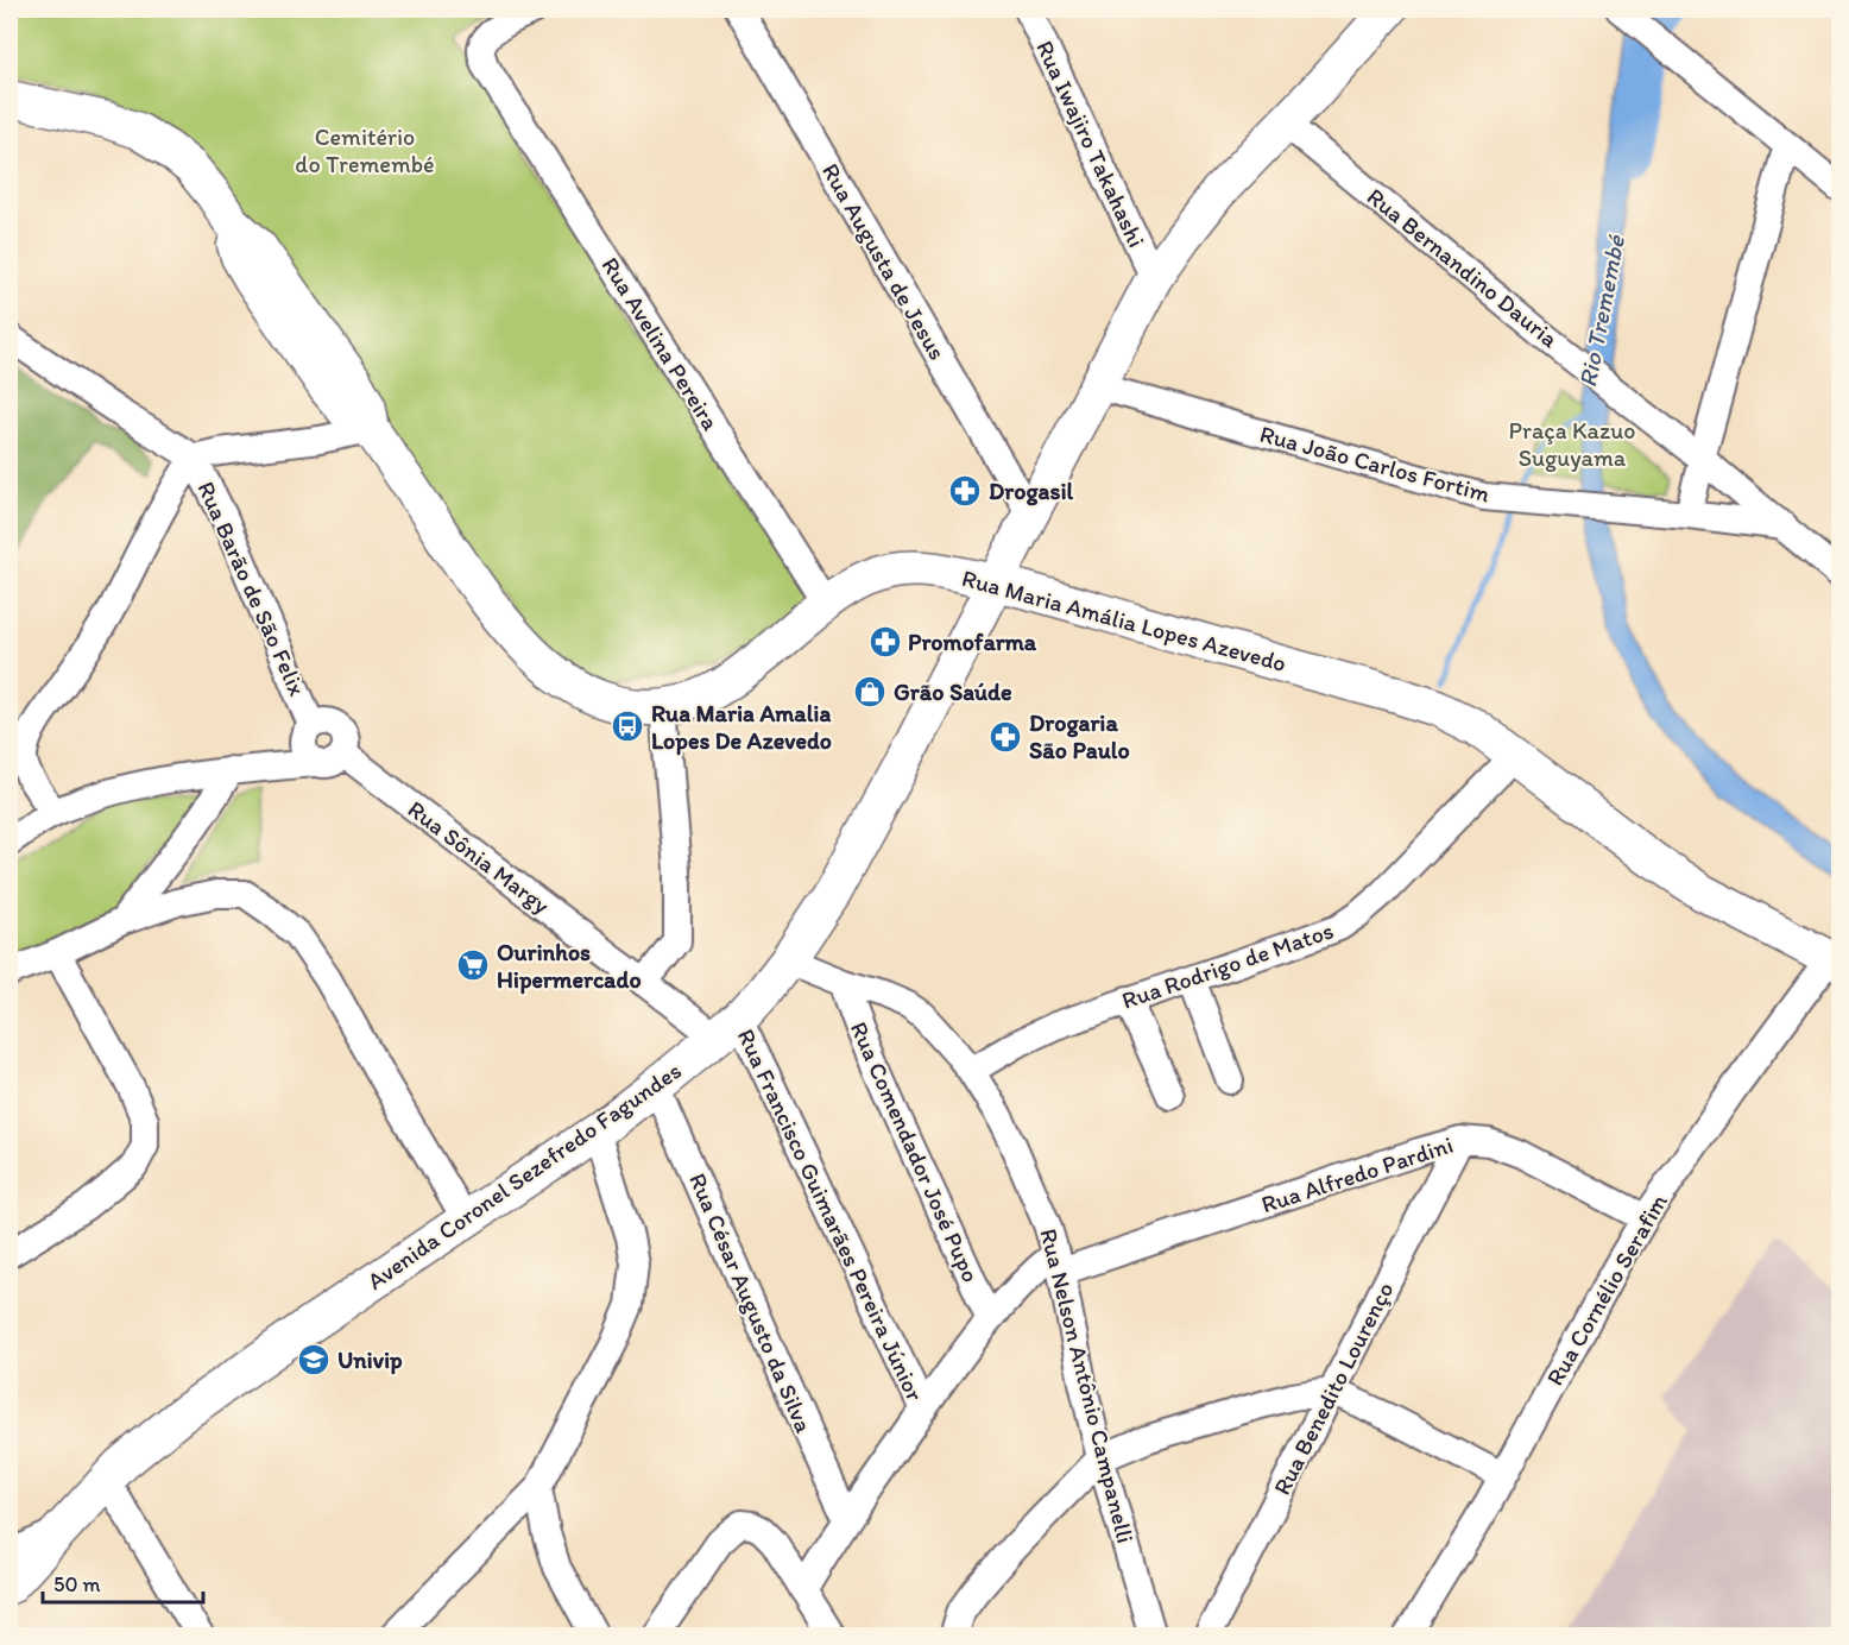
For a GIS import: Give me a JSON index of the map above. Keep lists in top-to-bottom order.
{
  "streets": {
    "main road": ["Rua Maria Amália Lopes Azevedo", "Avenida Coronel Sezefredo Fagundes"],
    "street": [
      "Rua Iwajiro Takahashi",
      "Rua Augusta de Jesus",
      "Rua Bernandino Dauria",
      "Rua Avelina Pereira",
      "Rua João Carlos Fortim",
      "Rua Barão de São Felix",
      "Rua Sônia Margy",
      "Rua Rodrigo de Matos",
      "Rua Comendador José Pupo",
      "Rua Alfredo Pardini",
      "Rua Francisco Guimarães Pereira Júnior",
      "Rua Cornélio Serafim",
      "Rua César Augusto da Silva",
      "Rua Nelson Antônio Campanelli",
      "Rua Benedito Lourenço"
    ]
  },
  "crossings": [
    ["Rua Iwajiro Takahashi", "Avenida Coronel Sezefredo Fagundes"],
    ["Rua Augusta de Jesus", "Avenida Coronel Sezefredo Fagundes"],
    ["Rua Bernandino Dauria", "Rua João Carlos Fortim"],
    ["Rua Bernandino Dauria", "Avenida Coronel Sezefredo Fagundes"],
    ["Rua Avelina Pereira", "Rua Maria Amália Lopes Azevedo"],
    ["Rua João Carlos Fortim", "Avenida Coronel Sezefredo Fagundes"],
    ["Rua Barão de São Felix", "Rua Sônia Margy"],
    ["Rua Maria Amália Lopes Azevedo", "Rua Rodrigo de Matos"],
    ["Rua Maria Amália Lopes Azevedo", "Avenida Coronel Sezefredo Fagundes"],
    ["Rua Maria Amália Lopes Azevedo", "Rua Cornélio Serafim"],
    ["Rua Sônia Margy", "Avenida Coronel Sezefredo Fagundes"],
    ["Rua Sônia Margy", "Rua Francisco Guimarães Pereira Júnior"],
    ["Rua Rodrigo de Matos", "Rua Nelson Antônio Campanelli"],
    ["Rua Comendador José Pupo", "Rua Nelson Antônio Campanelli"],
    ["Rua Alfredo Pardini", "Rua Cornélio Serafim"],
    ["Rua Alfredo Pardini", "Rua Nelson Antônio Campanelli"],
    ["Rua Alfredo Pardini", "Rua Benedito Lourenço"],
    ["Avenida Coronel Sezefredo Fagundes", "Rua Francisco Guimarães Pereira Júnior"],
    ["Avenida Coronel Sezefredo Fagundes", "Rua César Augusto da Silva"],
    ["Avenida Coronel Sezefredo Fagundes", "Rua Nelson Antônio Campanelli"]
  ],
  "water": ["Rio Tremembé"],
  "parks": ["Cemitério do Tremembé", "Praça Kazuo Suguyama"],
  "places": {
    "pharmacy": ["Drogasil", "Promofarma", "Drogaria São Paulo"],
    "shop": ["Grão Saúde"],
    "bus stop": ["Rua Maria Amalia Lopes De Azevedo"],
    "supermarket": ["Ourinhos Hipermercado"],
    "school or university": ["Univip"]
  },
  "scale_bar": "50 m"
}
